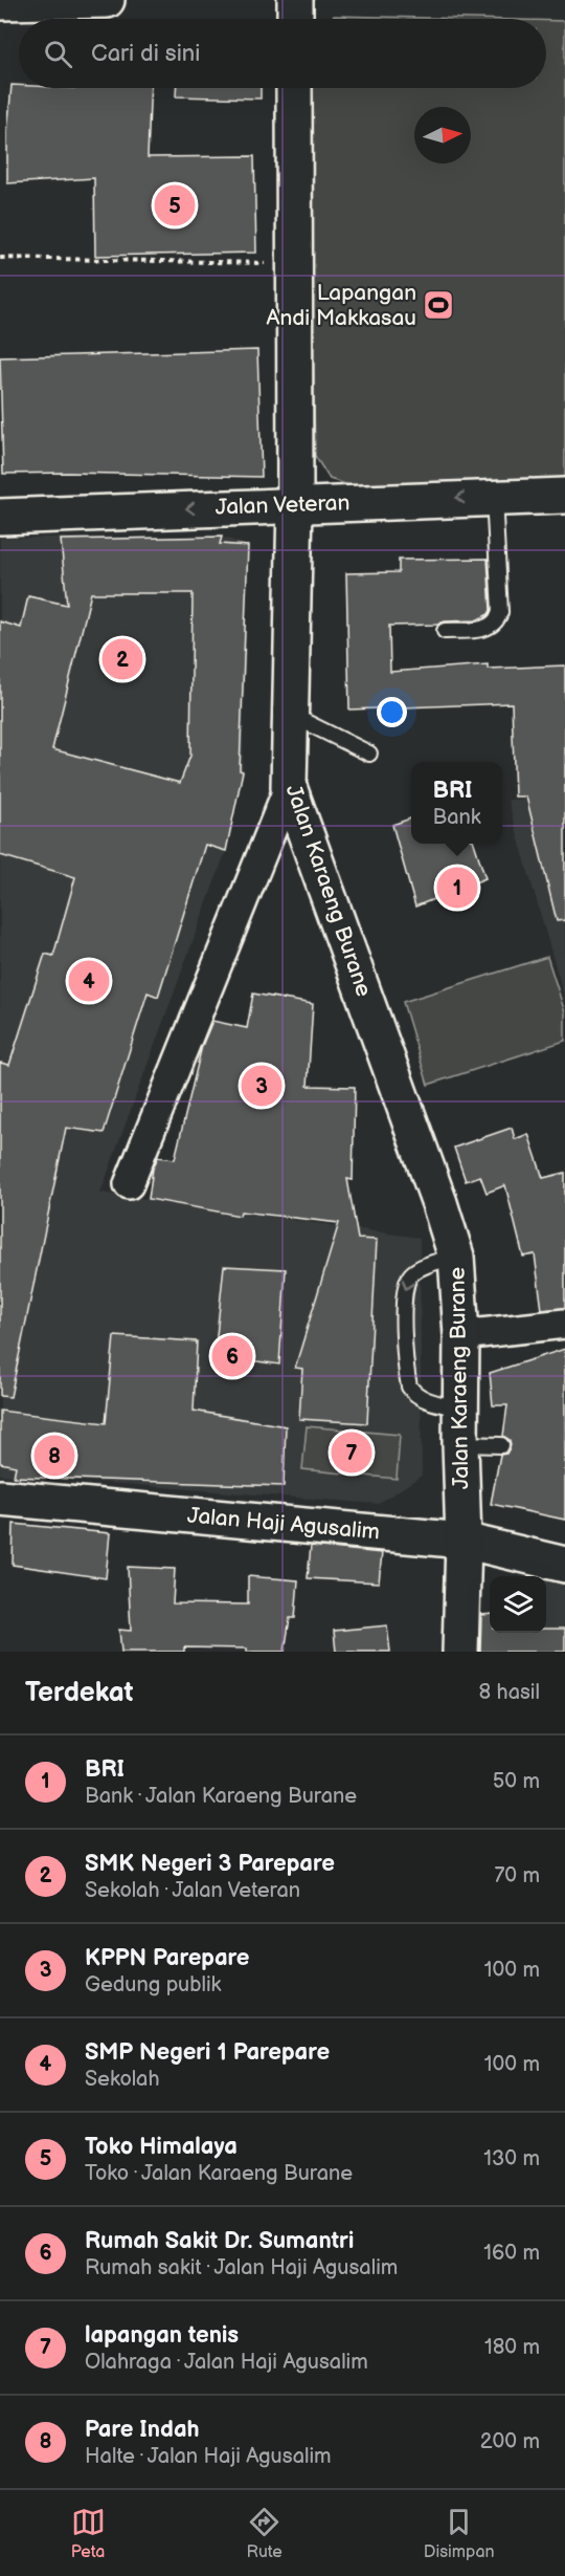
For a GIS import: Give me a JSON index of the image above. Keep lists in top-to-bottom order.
{
  "streets": {
    "main road": ["Jalan Veteran", "Jalan Karaeng Burane", "Jalan Haji Agusalim"]
  },
  "crossings": [
    ["Jalan Veteran", "Jalan Karaeng Burane"],
    ["Jalan Karaeng Burane", "Jalan Haji Agusalim"]
  ],
  "one_way": ["Jalan Veteran"],
  "places": {
    "sports": ["Lapangan Andi Makkasau"]
  },
  "north": "right",
  "page": {
    "search": "Cari di sini",
    "pins": [
      "5",
      "2",
      "1",
      "4",
      "3",
      "6",
      "7",
      "8"
    ],
    "popup": ["BRI", "Bank"],
    "heading": ["Terdekat", "8 hasil"],
    "list": [
      {
        "mark": "1",
        "name": "BRI",
        "note": "Bank · Jalan Karaeng Burane",
        "value": "50 m"
      },
      {
        "mark": "2",
        "name": "SMK Negeri 3 Parepare",
        "note": "Sekolah · Jalan Veteran",
        "value": "70 m"
      },
      {
        "mark": "3",
        "name": "KPPN Parepare",
        "note": "Gedung publik",
        "value": "100 m"
      },
      {
        "mark": "4",
        "name": "SMP Negeri 1 Parepare",
        "note": "Sekolah",
        "value": "100 m"
      },
      {
        "mark": "5",
        "name": "Toko Himalaya",
        "note": "Toko · Jalan Karaeng Burane",
        "value": "130 m"
      },
      {
        "mark": "6",
        "name": "Rumah Sakit Dr. Sumantri",
        "note": "Rumah sakit · Jalan Haji Agusalim",
        "value": "160 m"
      },
      {
        "mark": "7",
        "name": "lapangan tenis",
        "note": "Olahraga · Jalan Haji Agusalim",
        "value": "180 m"
      },
      {
        "mark": "8",
        "name": "Pare Indah",
        "note": "Halte · Jalan Haji Agusalim",
        "value": "200 m"
      }
    ],
    "nav": ["Peta", "Rute", "Disimpan"]
  }
}
